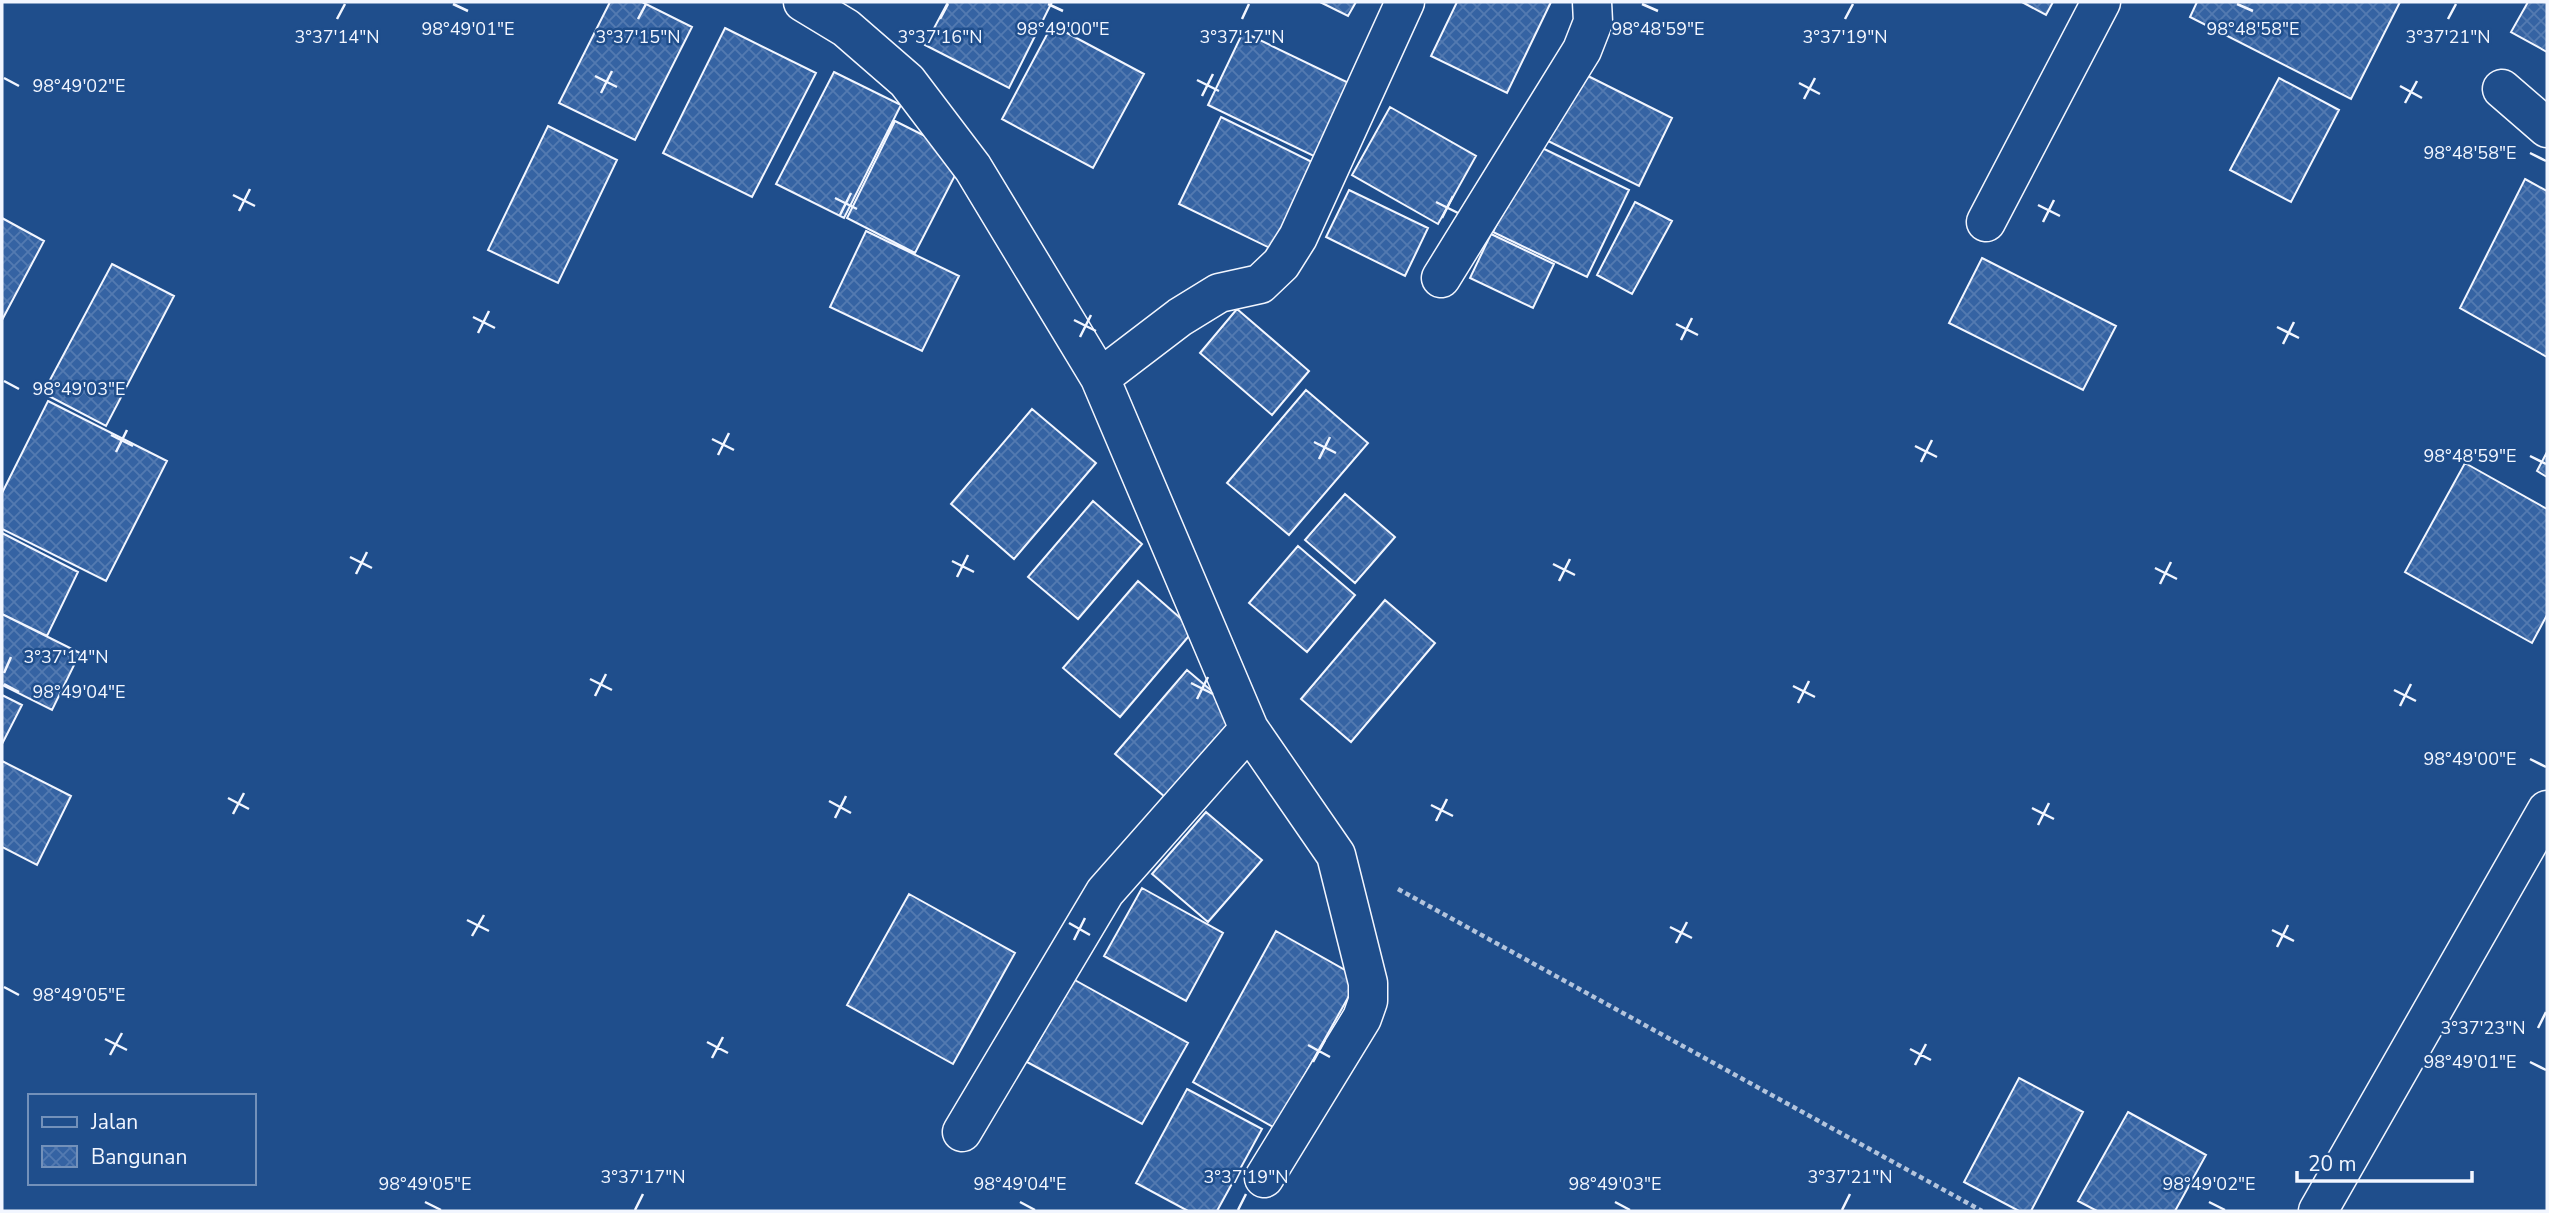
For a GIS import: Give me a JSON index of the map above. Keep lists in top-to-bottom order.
{
  "legend": ["Jalan", "Bangunan"],
  "scale_bar": "20 m",
  "coordinates": [
    "98°49'01\"E",
    "98°49'00\"E",
    "98°48'59\"E",
    "98°48'58\"E",
    "3°37'14\"N",
    "3°37'15\"N",
    "3°37'16\"N",
    "3°37'17\"N",
    "3°37'19\"N",
    "3°37'21\"N",
    "98°49'02\"E",
    "98°49'03\"E",
    "98°49'04\"E",
    "98°49'05\"E",
    "3°37'23\"N"
  ]
}
